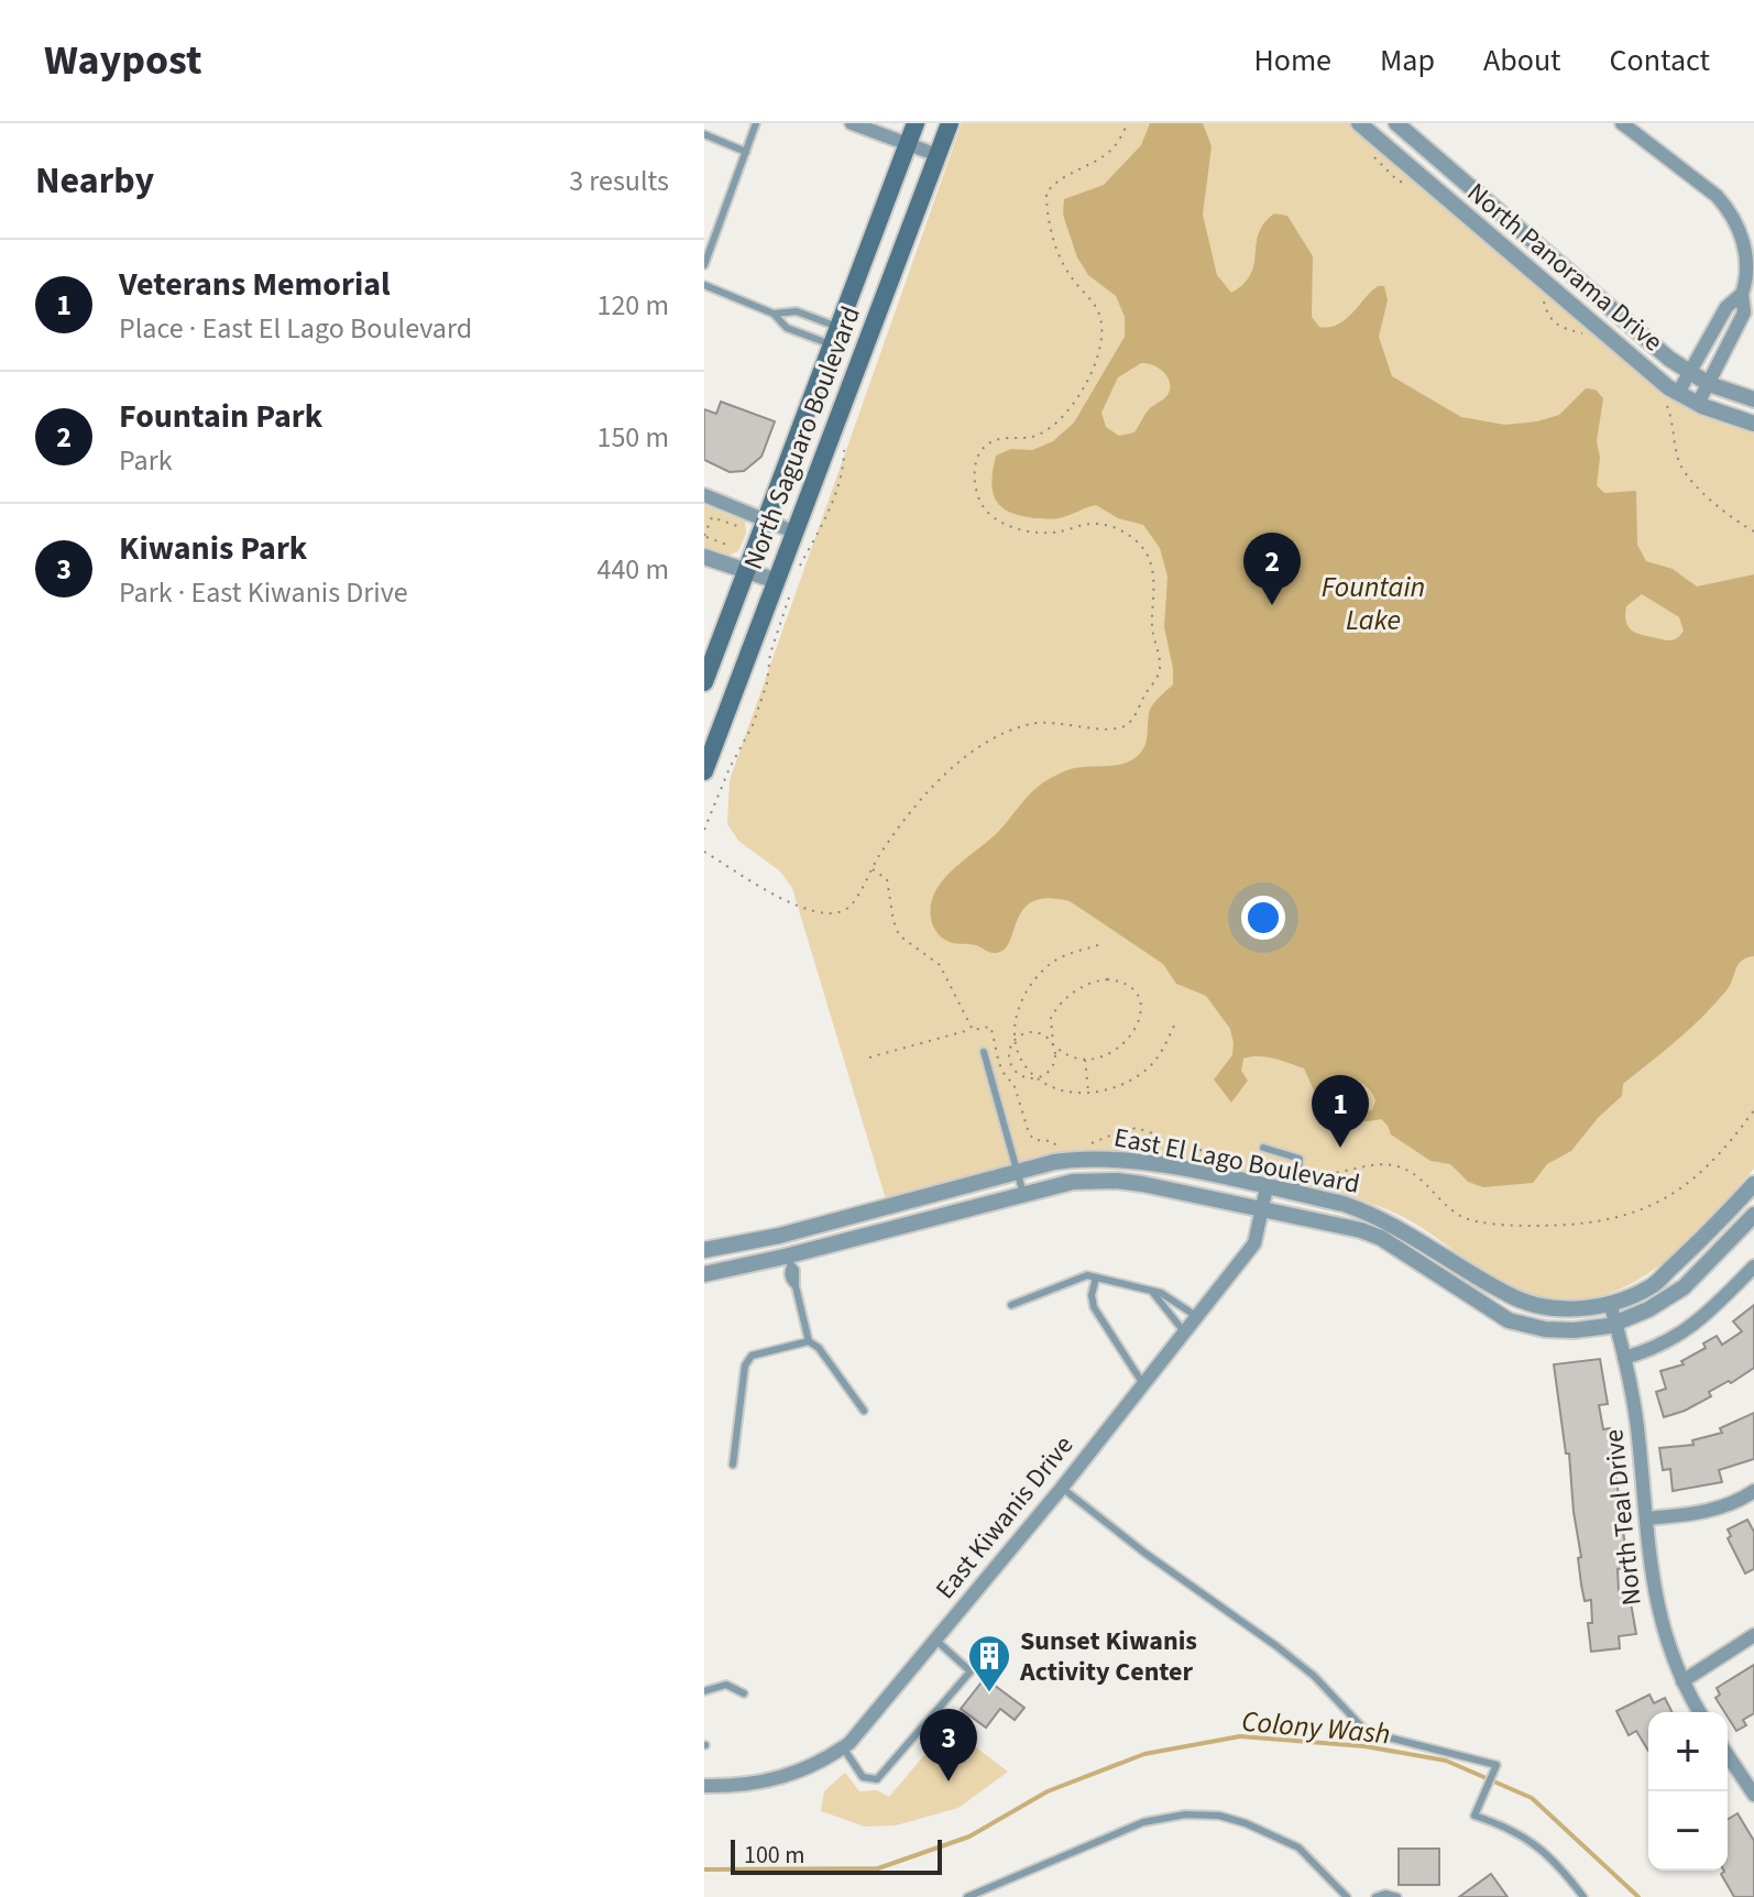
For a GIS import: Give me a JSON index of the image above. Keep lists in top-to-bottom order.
{
  "streets": {
    "main road": ["North Saguaro Boulevard"],
    "street": [
      "North Panorama Drive",
      "East El Lago Boulevard",
      "East Kiwanis Drive",
      "North Teal Drive"
    ]
  },
  "crossings": [
    ["East El Lago Boulevard", "East Kiwanis Drive"],
    ["East El Lago Boulevard", "North Teal Drive"]
  ],
  "water": ["Fountain Lake", "Colony Wash"],
  "places": {
    "building": ["Sunset Kiwanis Activity Center"]
  },
  "scale_bar": "100 m",
  "page": {
    "header": "Waypost",
    "nav": [
      "Home",
      "Map",
      "About",
      "Contact"
    ],
    "heading": ["Nearby", "3 results"],
    "list": [
      {
        "mark": "1",
        "name": "Veterans Memorial",
        "note": "Place · East El Lago Boulevard",
        "value": "120 m"
      },
      {
        "mark": "2",
        "name": "Fountain Park",
        "note": "Park",
        "value": "150 m"
      },
      {
        "mark": "3",
        "name": "Kiwanis Park",
        "note": "Park · East Kiwanis Drive",
        "value": "440 m"
      }
    ],
    "pins": ["2", "1", "3"],
    "map_buttons": ["+", "−"],
    "scale": "100 m"
  }
}
